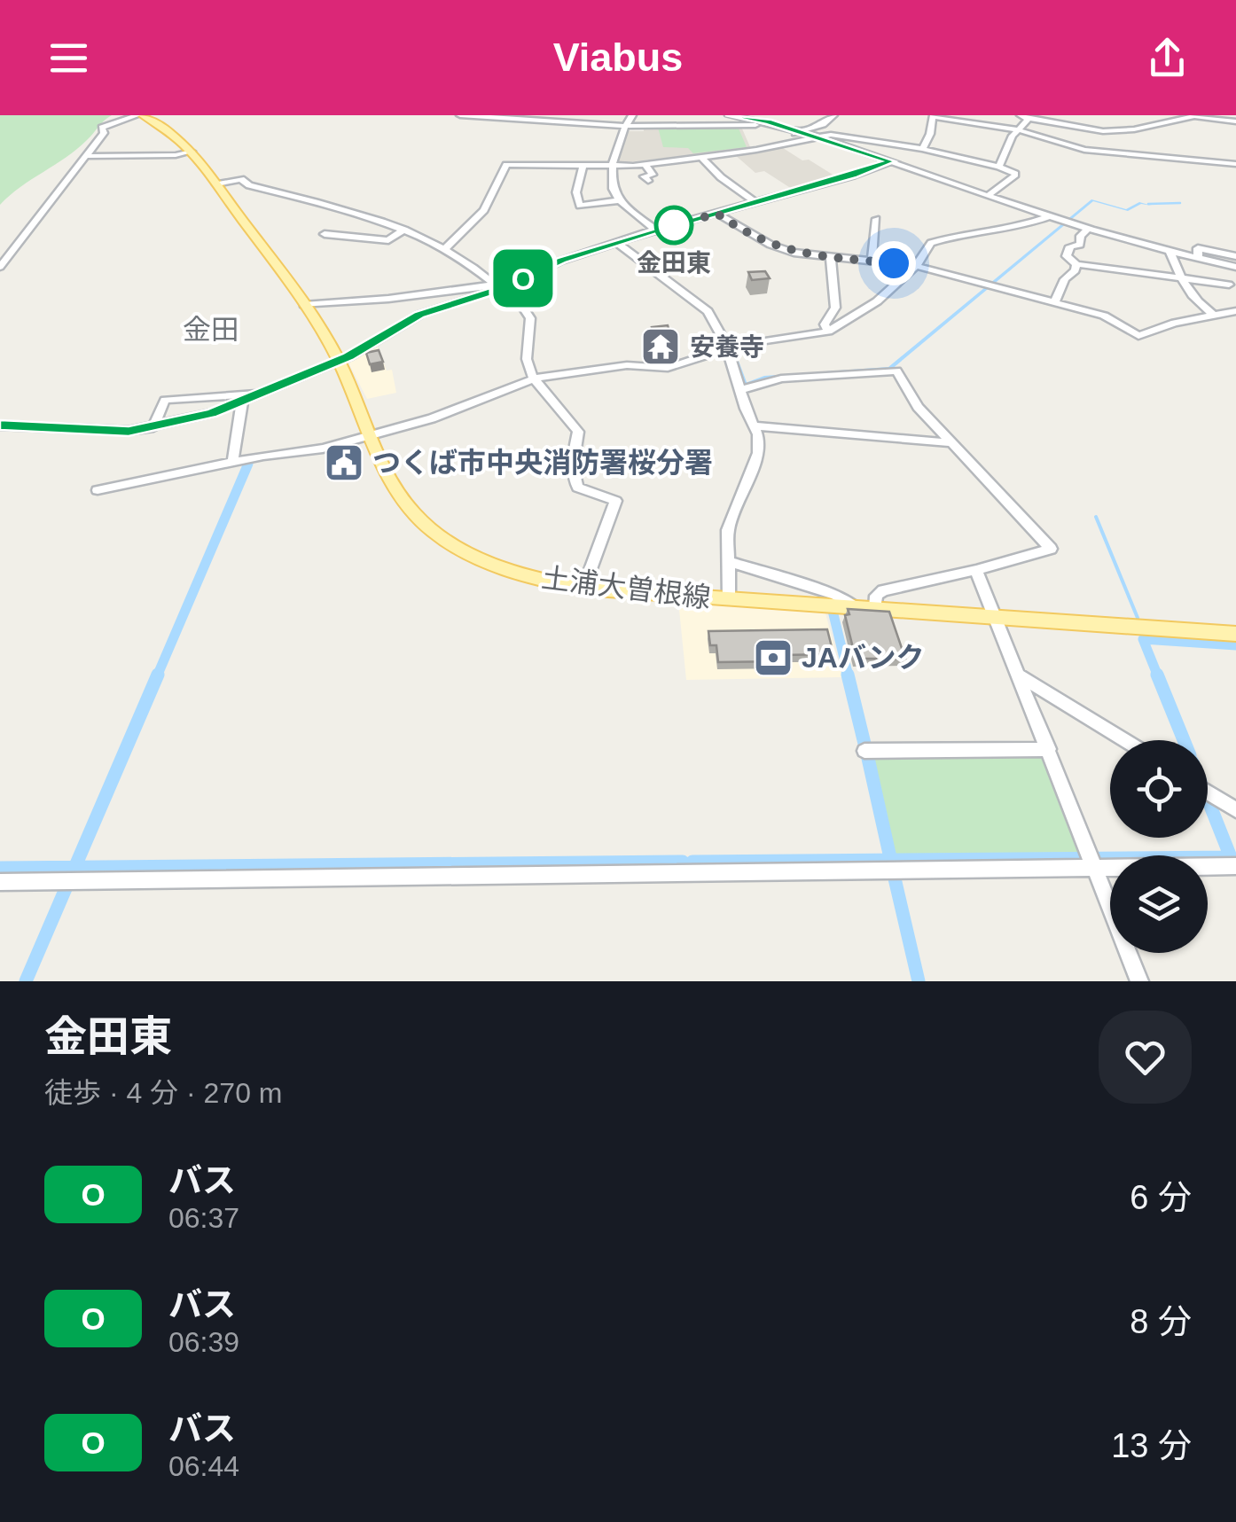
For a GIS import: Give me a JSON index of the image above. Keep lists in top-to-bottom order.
{
  "streets": {
    "main road": ["土浦大曽根線"]
  },
  "districts": ["金田"],
  "places": {
    "other": ["金田東"],
    "temple": ["安養寺"],
    "public building": ["つくば市中央消防署桜分署"],
    "bank": ["JAバンク"]
  },
  "lines": ["bus line O"],
  "page": {
    "header": "Viabus",
    "on_map": "O",
    "heading": ["金田東", "徒歩 · 4 分 · 270 m"],
    "list": [
      {
        "mark": "O",
        "name": "バス",
        "note": "06:37",
        "value": "6 分"
      },
      {
        "mark": "O",
        "name": "バス",
        "note": "06:39",
        "value": "8 分"
      },
      {
        "mark": "O",
        "name": "バス",
        "note": "06:44",
        "value": "13 分"
      }
    ]
  }
}
